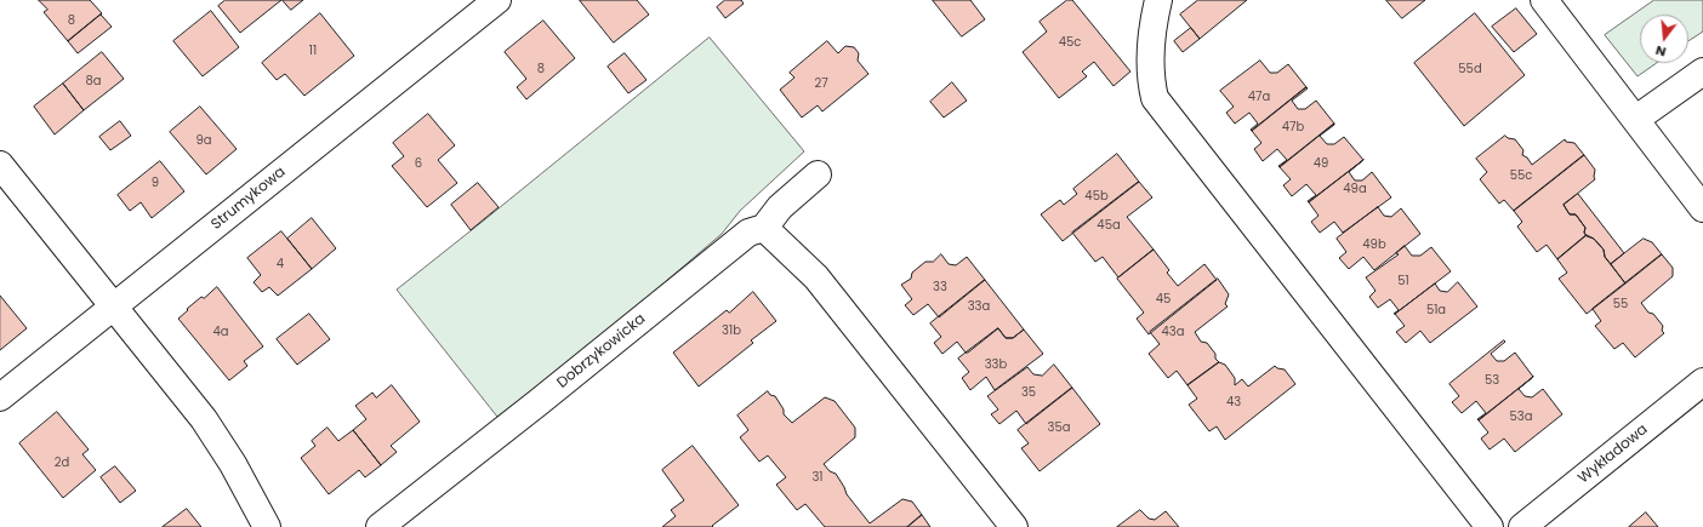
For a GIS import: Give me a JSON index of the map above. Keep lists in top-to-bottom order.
{
  "streets": {
    "street": ["Strumykowa", "Dobrzykowicka", "Wykładowa"]
  },
  "house_numbers": [
    "8",
    "45c",
    "11",
    "8",
    "55d",
    "8a",
    "27",
    "47a",
    "47b",
    "9a",
    "6",
    "49",
    "55c",
    "9",
    "49a",
    "45b",
    "45a",
    "49b",
    "4",
    "51",
    "33",
    "45",
    "55",
    "33a",
    "51a",
    "31b",
    "4a",
    "43a",
    "33b",
    "53",
    "35",
    "43",
    "53a",
    "35a",
    "2d",
    "31"
  ],
  "north": "bottom"
}
